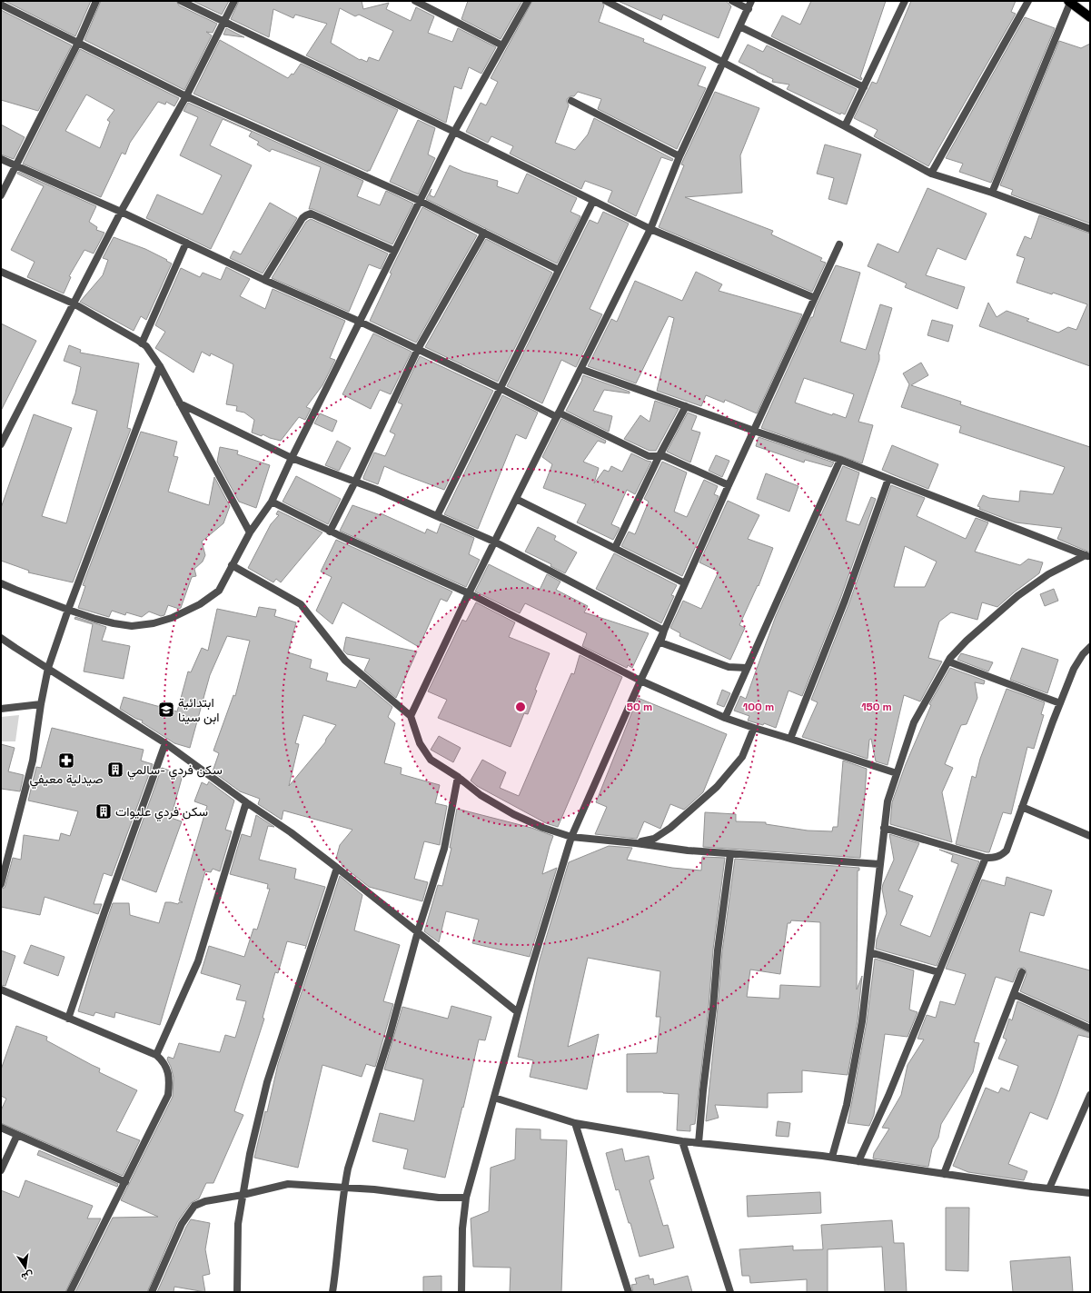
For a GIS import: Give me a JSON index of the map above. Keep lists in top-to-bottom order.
{
  "places": {
    "school or university": ["ابتدائية ابن سينا"],
    "pharmacy": ["صيدلية معيفي"],
    "building": ["سكن فردي -سالمي", "سكن فردي عليوات"]
  },
  "north": "bottom",
  "rings": ["50 m", "100 m", "150 m"]
}
